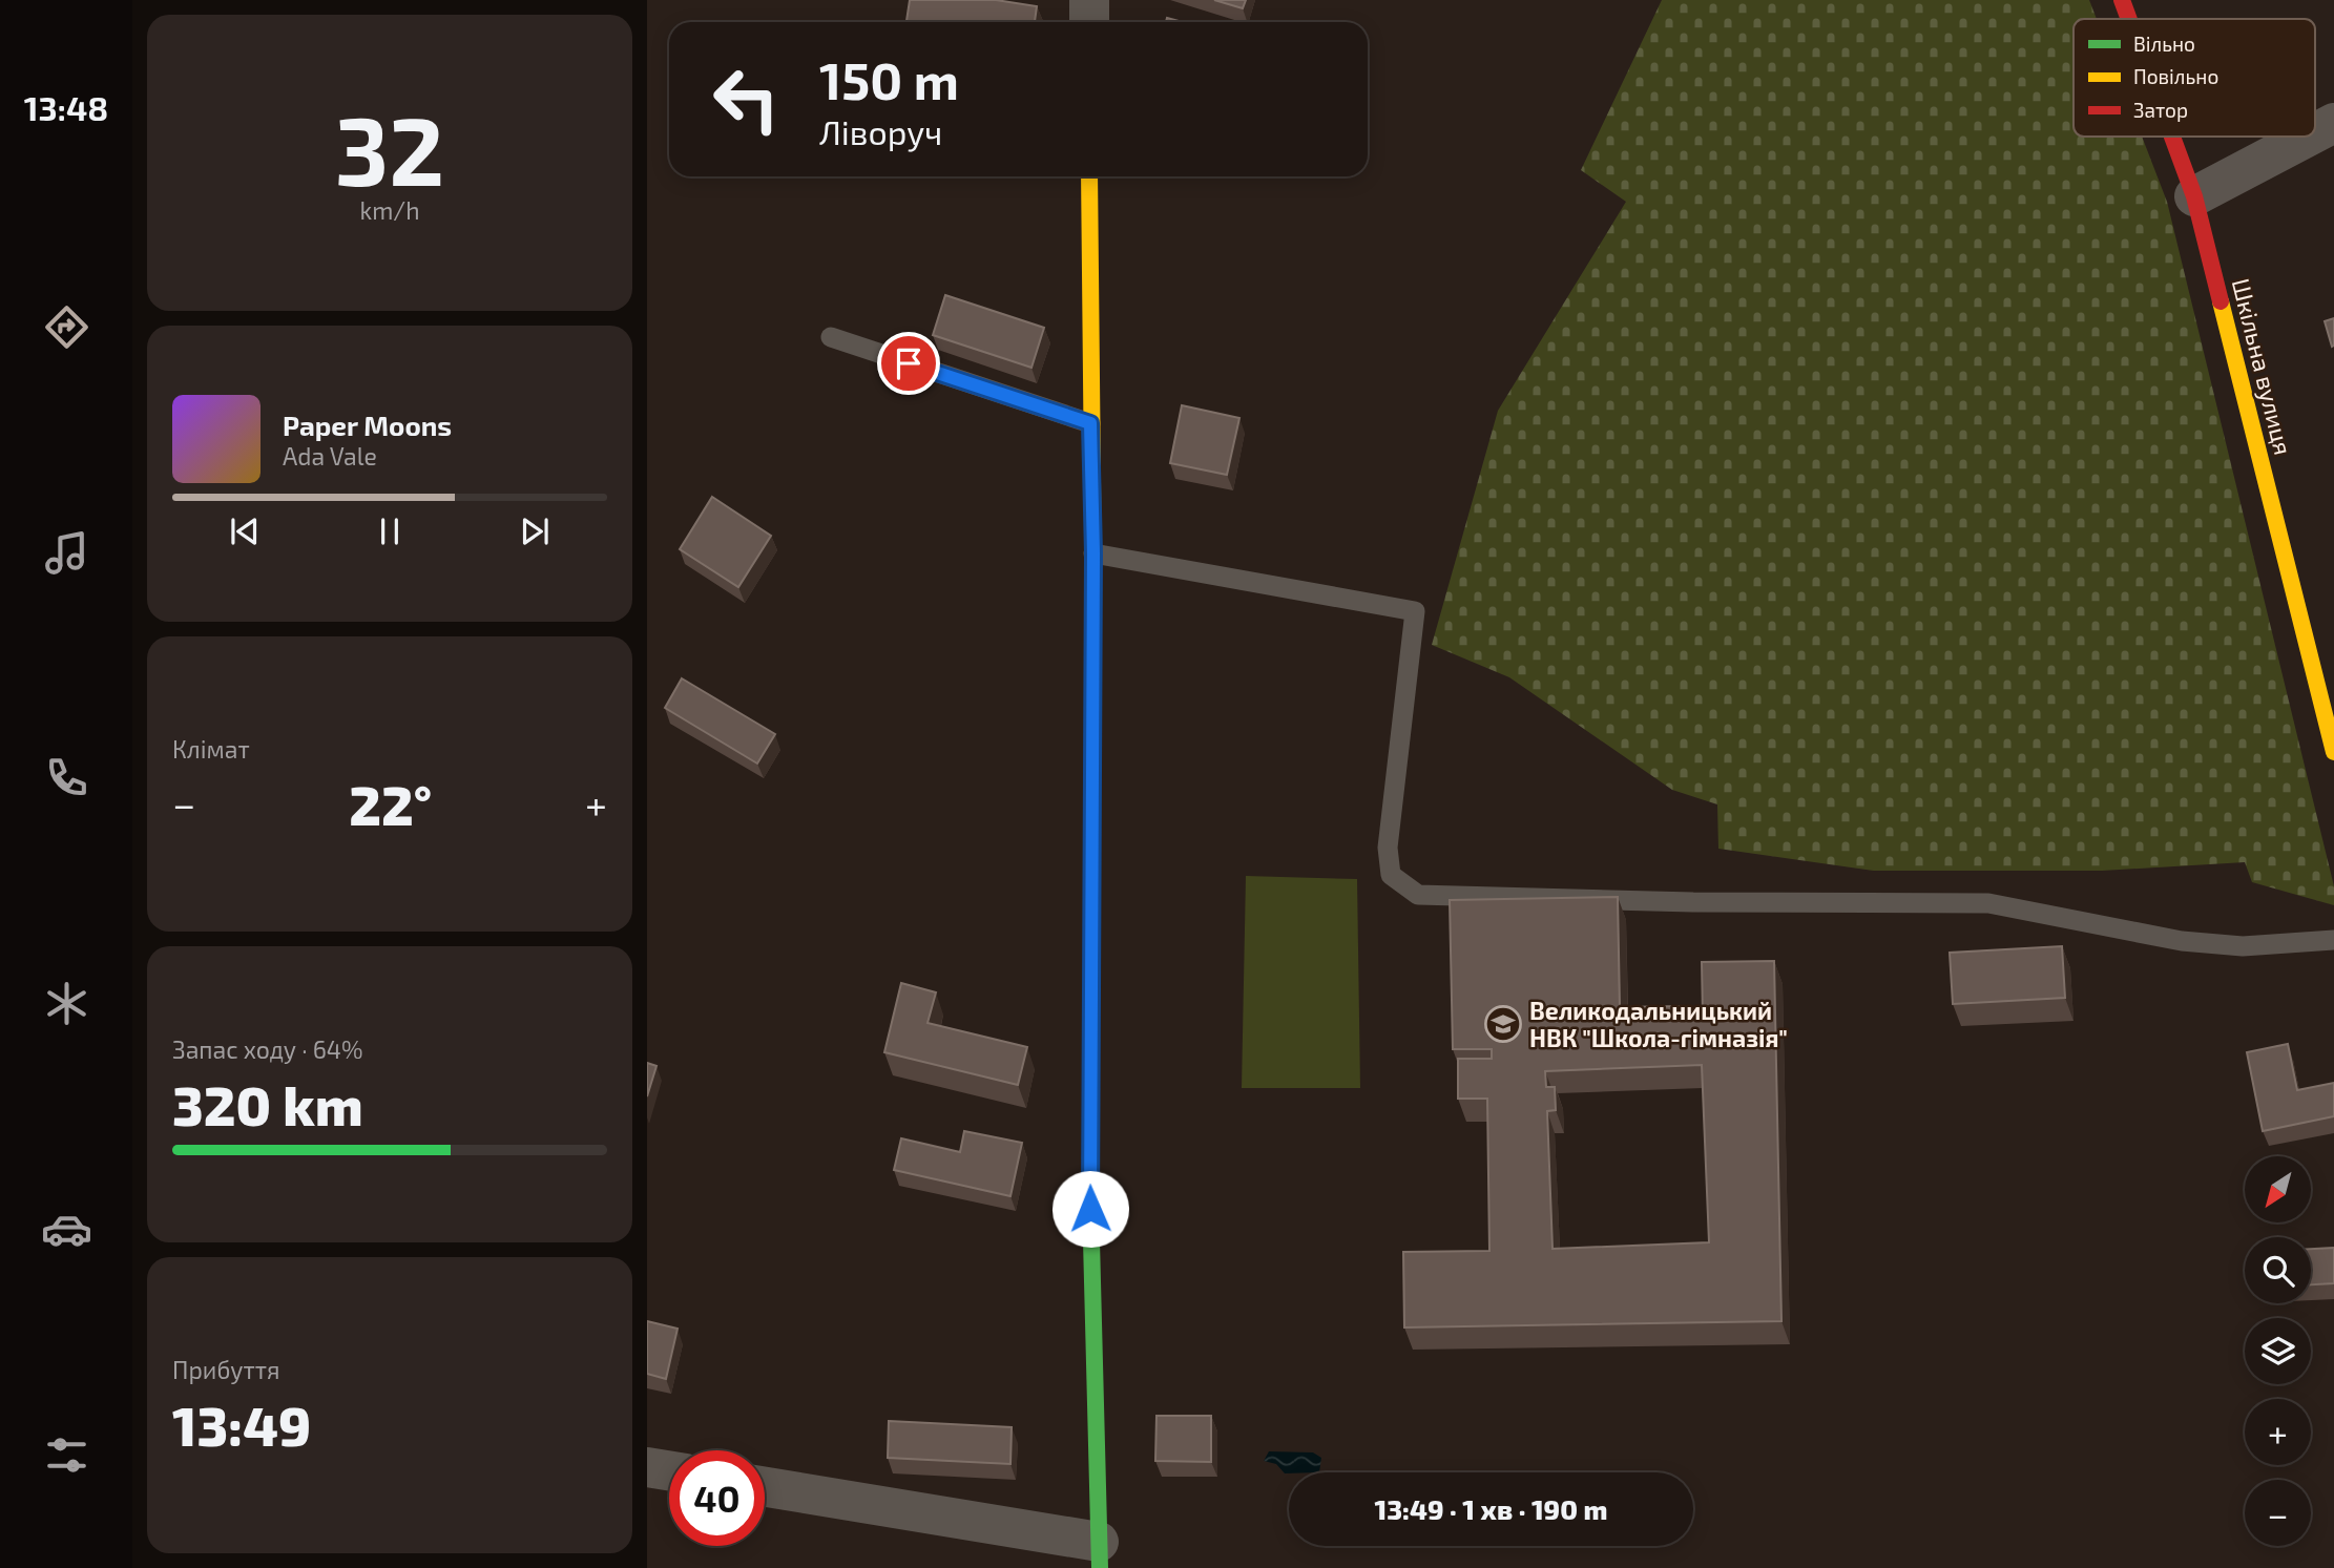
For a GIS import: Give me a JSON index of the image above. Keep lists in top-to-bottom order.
{
  "streets": {
    "street": ["Шкільна вулиця"]
  },
  "places": {
    "school or university": ["Великодальницький НВК \"Школа-гімназія\""]
  },
  "legend": ["Вільно", "Повільно", "Затор"],
  "north": "bottom left",
  "page": {
    "tabs": "13:48",
    "tile": [
      ["32", "km/h"],
      "Клімат",
      ["Запас ходу · 64%", "320 km"],
      ["Прибуття", "13:49"]
    ],
    "turn": ["150 m", "Ліворуч"],
    "song": ["Paper Moons", "Ada Vale"],
    "heat": ["−", "22°", "+"],
    "map_buttons": ["+", "−"],
    "limit": "40",
    "trip": "13:49 · 1 хв · 190 m"
  }
}
